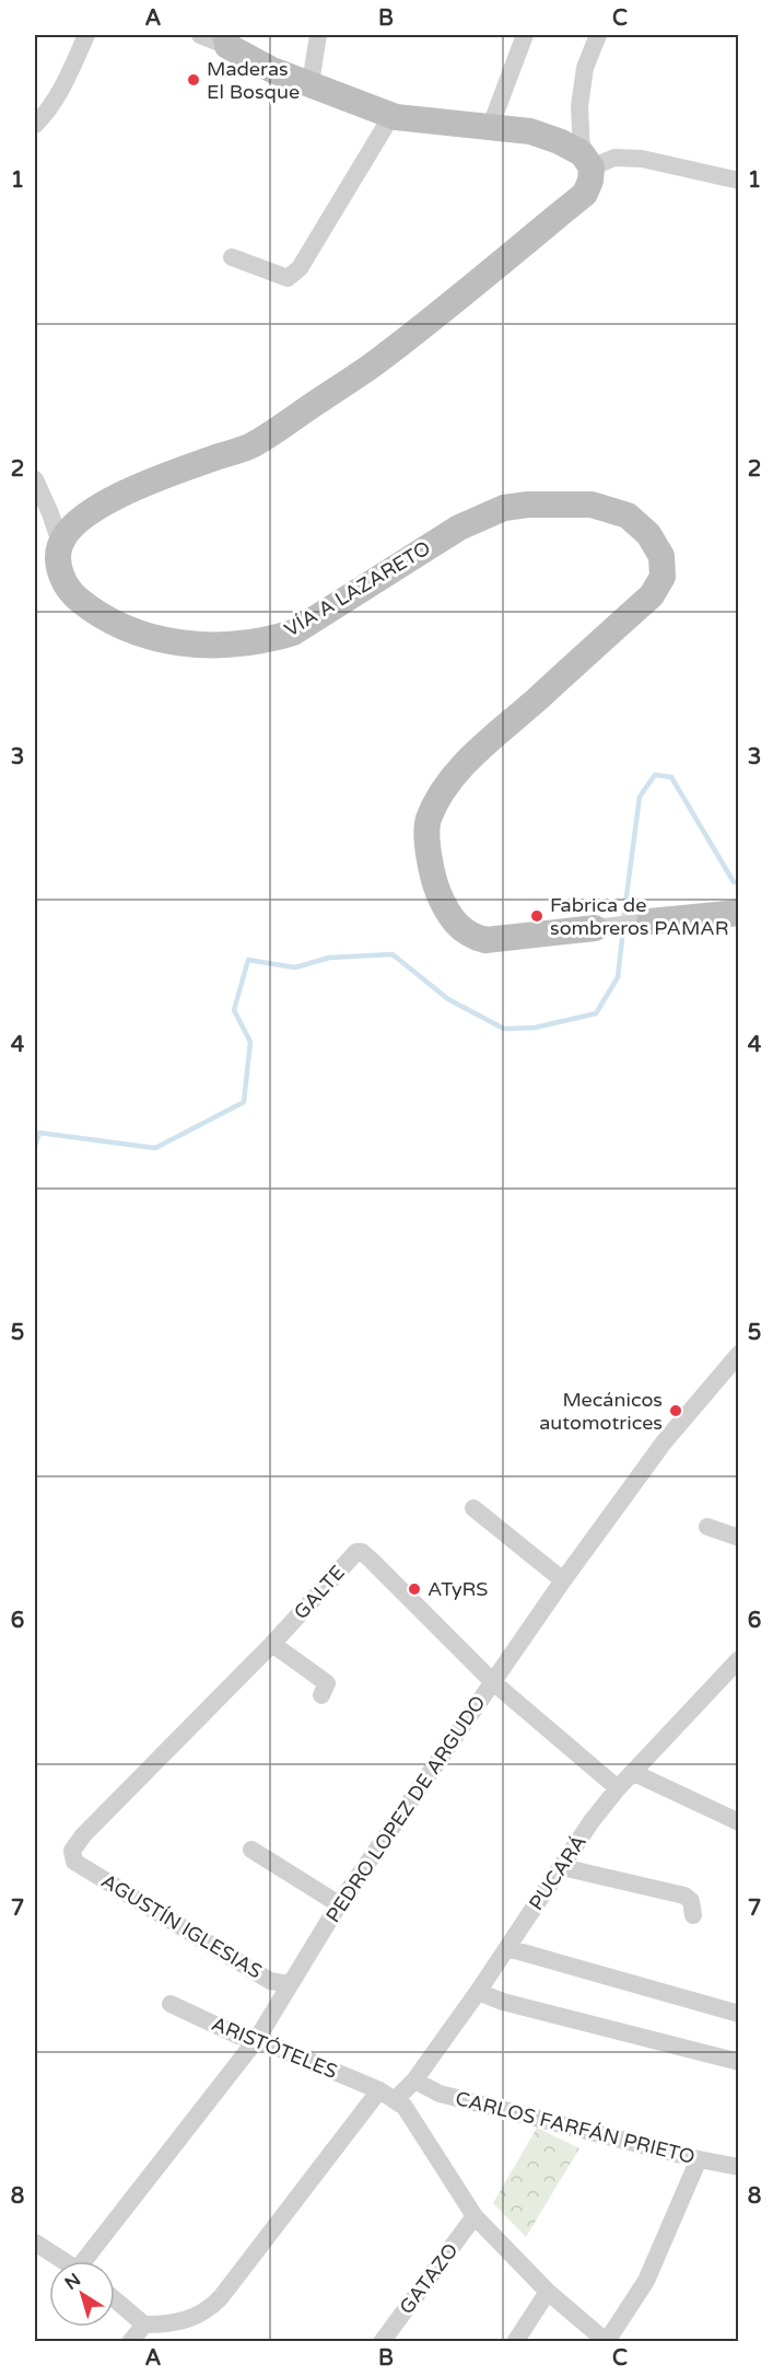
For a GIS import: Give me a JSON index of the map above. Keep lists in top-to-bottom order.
{
  "streets": {
    "street": [
      "VÍA A LAZARETO",
      "GALTE",
      "PEDRO LOPEZ DE ARGUDO",
      "PUCARÁ",
      "AGUSTÍN IGLESIAS",
      "ARISTÓTELES",
      "CARLOS FARFÁN PRIETO",
      "GATAZO"
    ]
  },
  "crossings": [
    ["GALTE", "PEDRO LOPEZ DE ARGUDO"],
    ["GALTE", "PUCARÁ"],
    ["GALTE", "AGUSTÍN IGLESIAS"],
    ["PEDRO LOPEZ DE ARGUDO", "AGUSTÍN IGLESIAS"],
    ["PEDRO LOPEZ DE ARGUDO", "ARISTÓTELES"],
    ["PUCARÁ", "ARISTÓTELES"],
    ["PUCARÁ", "CARLOS FARFÁN PRIETO"]
  ],
  "places": [
    "Maderas El Bosque",
    "Fabrica de sombreros PAMAR",
    "Mecánicos automotrices",
    "ATyRS"
  ],
  "north": "top left",
  "grid": {
    "columns": ["A", "B", "C"],
    "rows": [
      "1",
      "2",
      "3",
      "4",
      "5",
      "6",
      "7",
      "8"
    ]
  }
}
